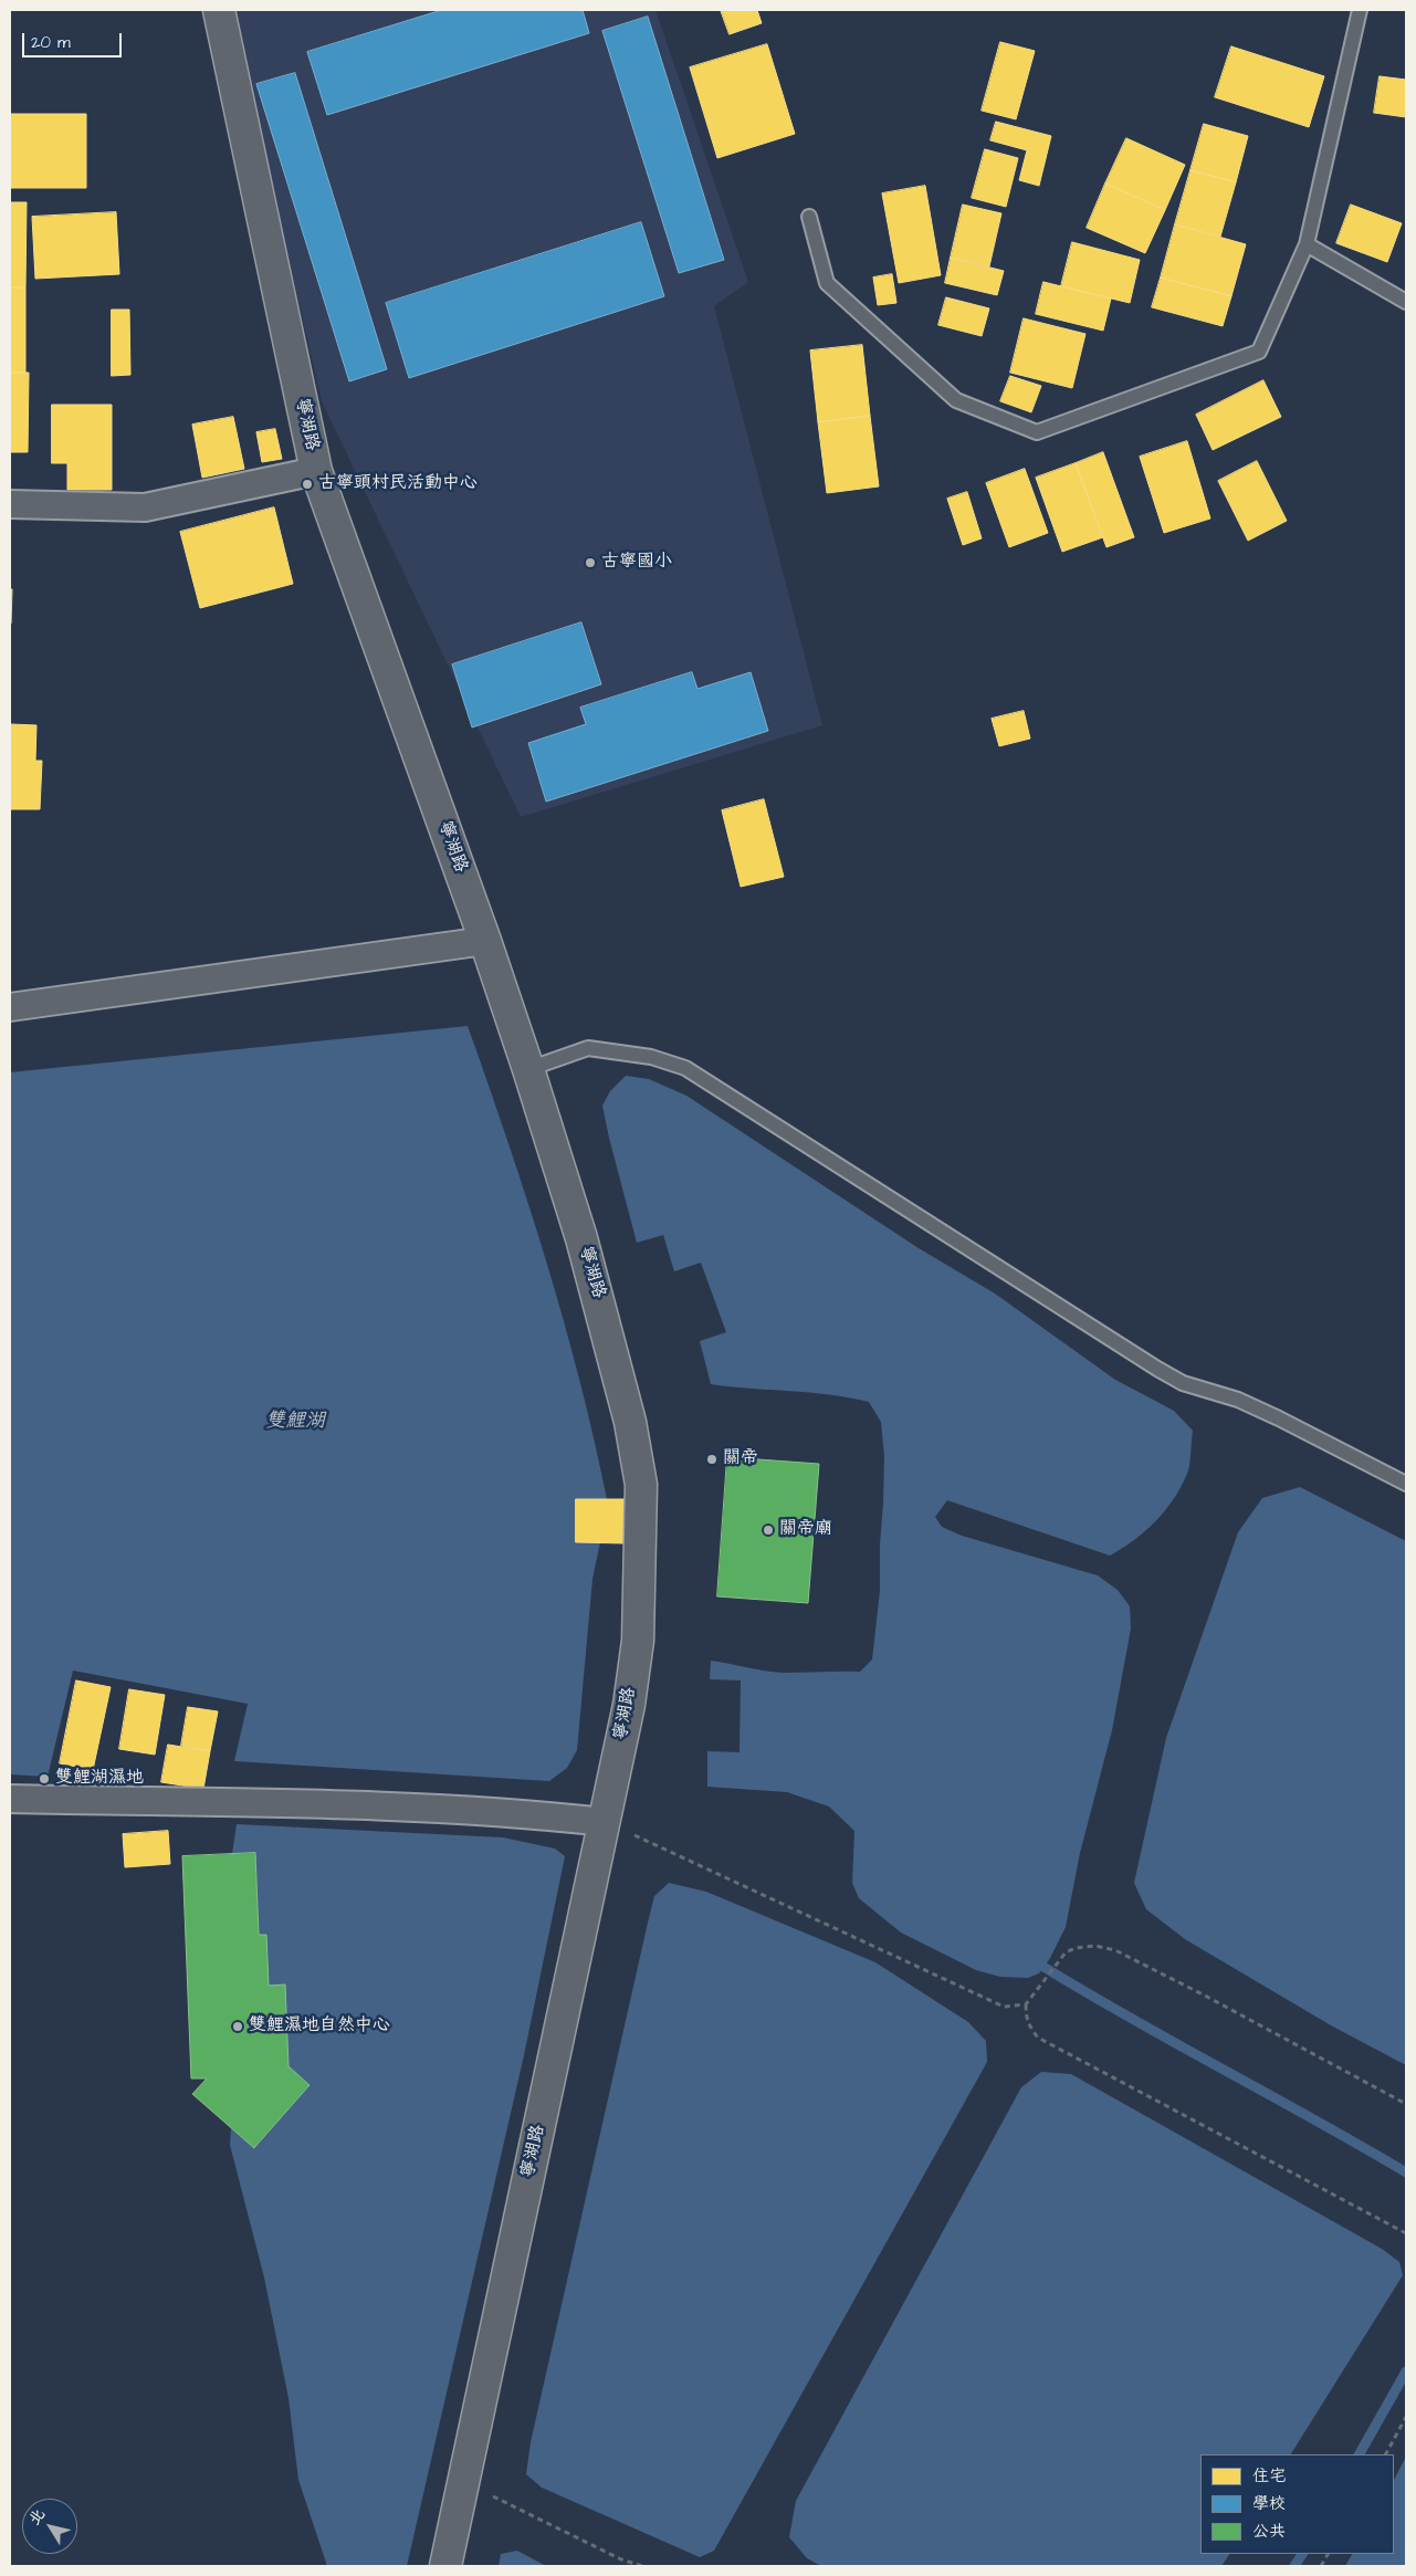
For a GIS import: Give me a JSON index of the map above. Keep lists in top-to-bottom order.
{
  "streets": {
    "main road": ["寧湖路"]
  },
  "water": ["雙鯉湖"],
  "places": [
    "古寧頭村民活動中心",
    "古寧國小",
    "關帝",
    "關帝廟",
    "雙鯉湖濕地",
    "雙鯉濕地自然中心"
  ],
  "legend": ["住宅", "學校", "公共"],
  "scale_bar": "20 m",
  "north": "top left"
}
